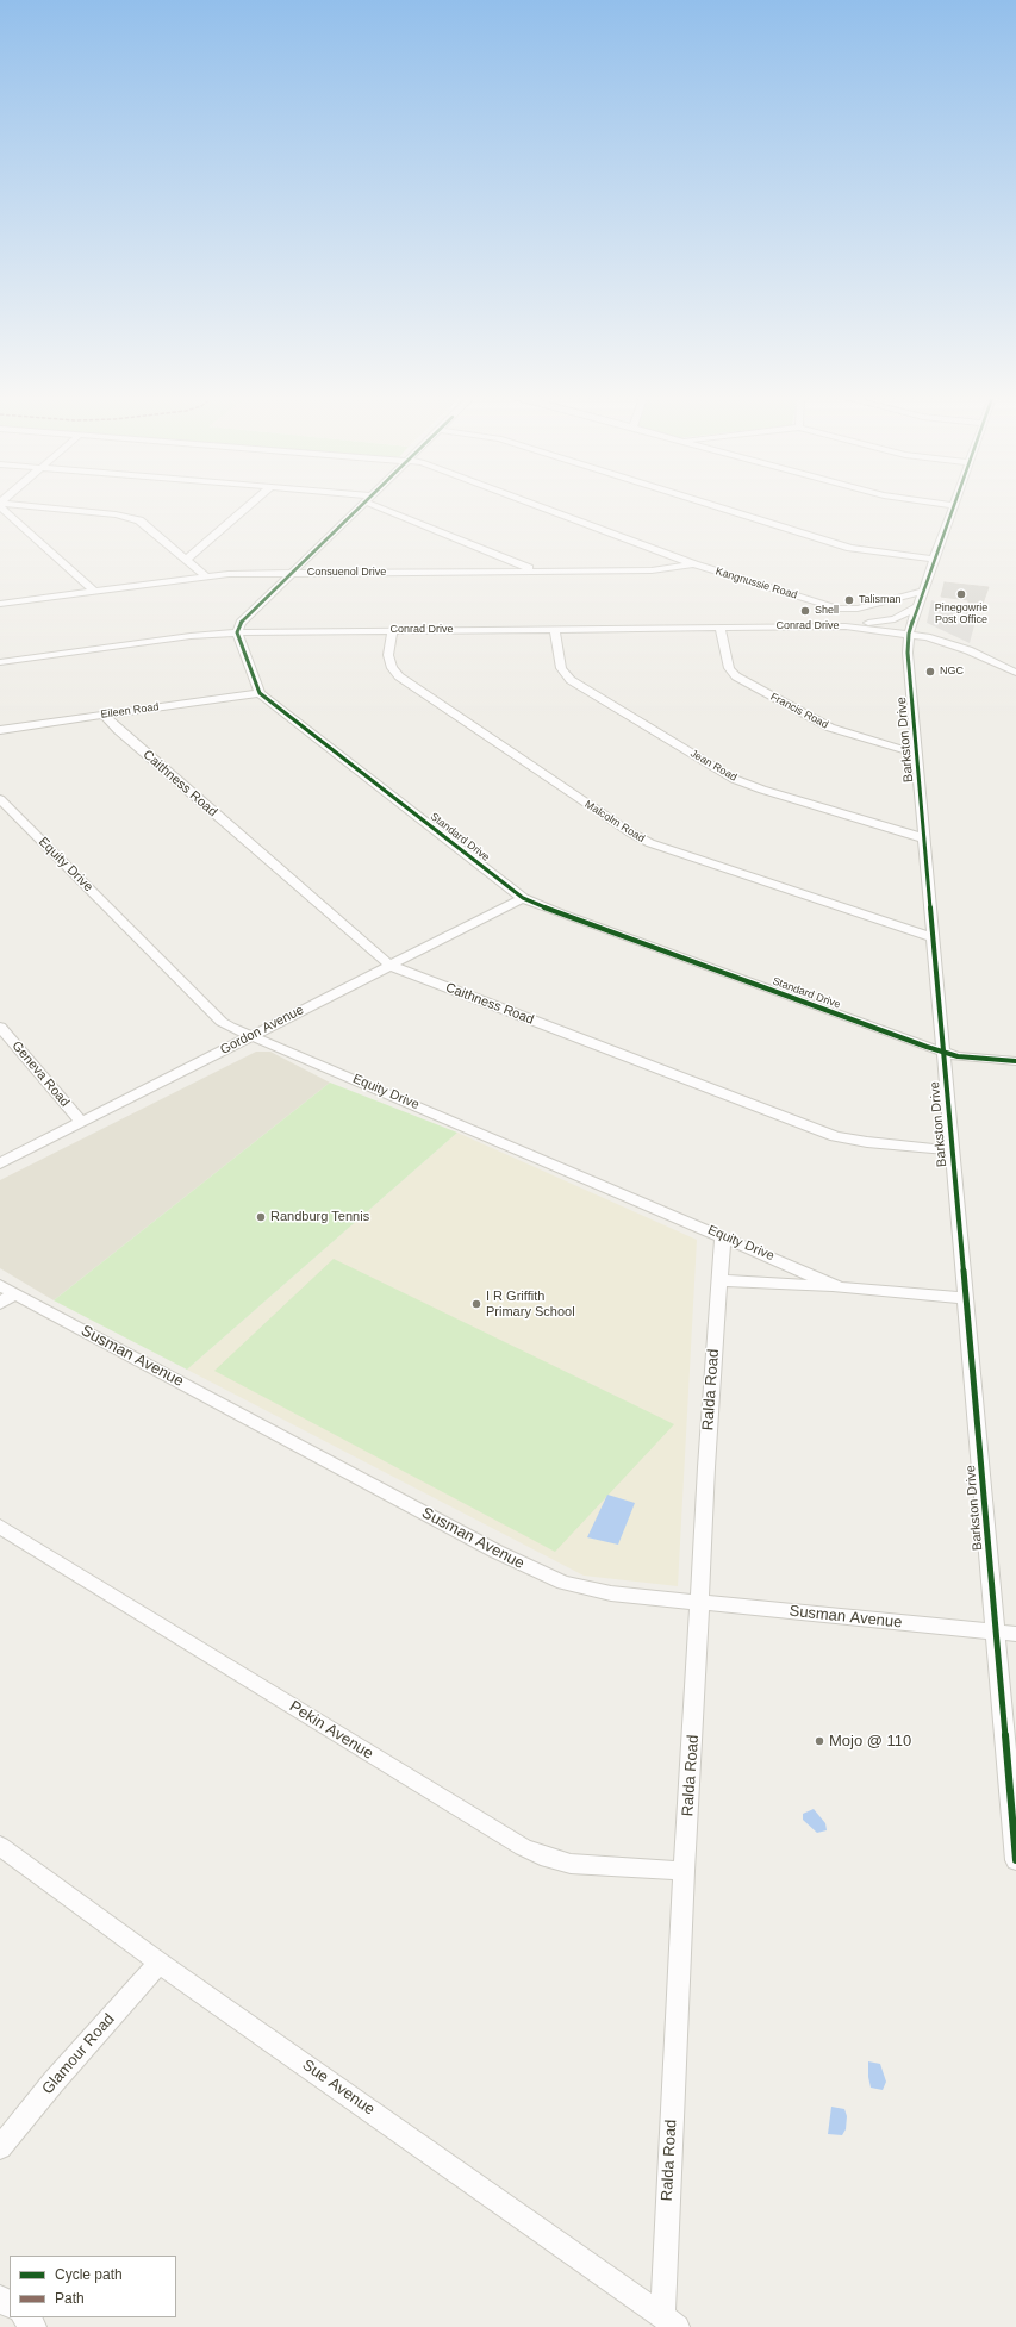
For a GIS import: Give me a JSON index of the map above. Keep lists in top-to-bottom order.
{
  "streets": {
    "street": [
      "Consuenol Drive",
      "Kangnussie Road",
      "Conrad Drive",
      "Eileen Road",
      "Francis Road",
      "Barkston Drive",
      "Jean Road",
      "Caithness Road",
      "Malcolm Road",
      "Standard Drive",
      "Equity Drive",
      "Gordon Avenue",
      "Geneva Road",
      "Susman Avenue",
      "Ralda Road",
      "Pekin Avenue",
      "Glamour Road",
      "Sue Avenue"
    ]
  },
  "crossings": [
    ["Consuenol Drive", "Kangnussie Road"],
    ["Kangnussie Road", "Barkston Drive"],
    ["Conrad Drive", "Francis Road"],
    ["Conrad Drive", "Barkston Drive"],
    ["Conrad Drive", "Jean Road"],
    ["Conrad Drive", "Malcolm Road"],
    ["Eileen Road", "Caithness Road"],
    ["Eileen Road", "Standard Drive"],
    ["Francis Road", "Barkston Drive"],
    ["Barkston Drive", "Jean Road"],
    ["Barkston Drive", "Caithness Road"],
    ["Barkston Drive", "Malcolm Road"],
    ["Barkston Drive", "Standard Drive"],
    ["Barkston Drive", "Equity Drive"],
    ["Barkston Drive", "Susman Avenue"],
    ["Caithness Road", "Gordon Avenue"],
    ["Standard Drive", "Gordon Avenue"],
    ["Equity Drive", "Gordon Avenue"],
    ["Equity Drive", "Ralda Road"],
    ["Gordon Avenue", "Geneva Road"],
    ["Susman Avenue", "Ralda Road"],
    ["Ralda Road", "Pekin Avenue"],
    ["Ralda Road", "Sue Avenue"],
    ["Glamour Road", "Sue Avenue"]
  ],
  "places": [
    "Pinegowrie Post Office",
    "Talisman",
    "Shell",
    "NGC",
    "Randburg Tennis",
    "I R Griffith Primary School",
    "Mojo @ 110"
  ],
  "legend": ["Cycle path", "Path"]
}
